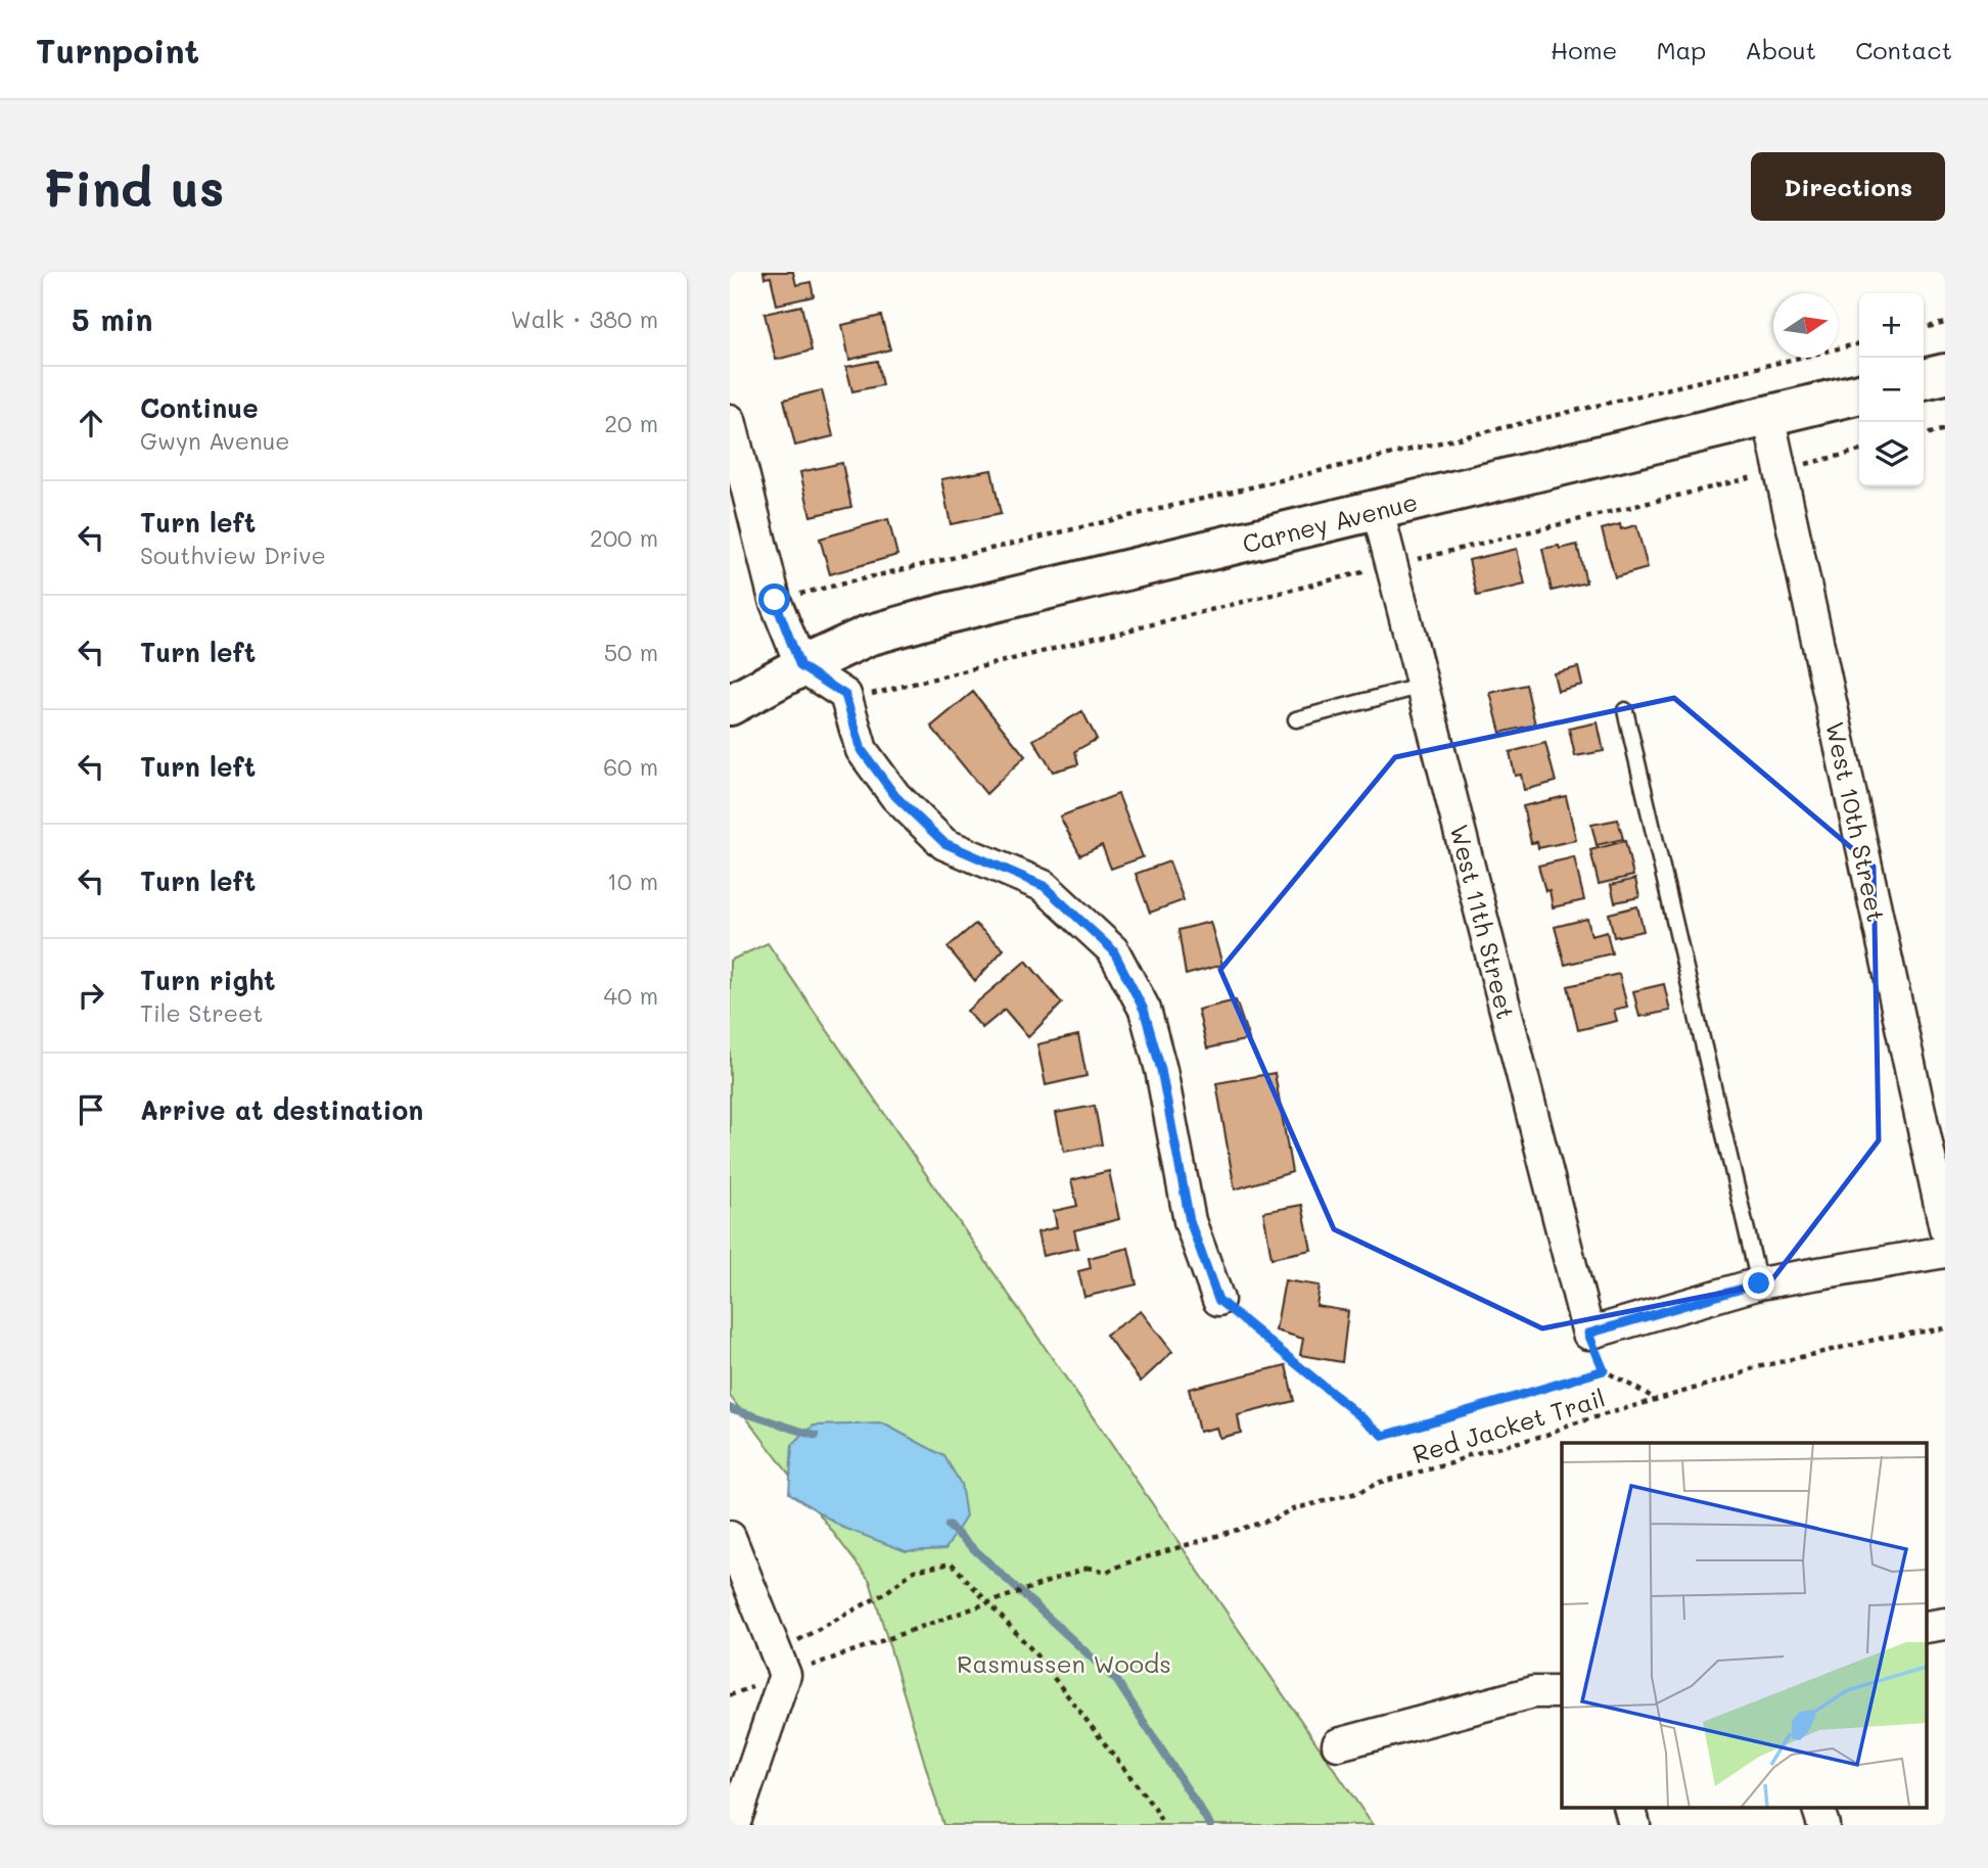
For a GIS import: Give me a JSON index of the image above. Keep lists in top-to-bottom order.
{
  "streets": {
    "main road": ["Carney Avenue"],
    "street": ["West 10th Street", "West 11th Street"],
    "path": ["Red Jacket Trail"]
  },
  "crossings": [
    ["Carney Avenue", "West 10th Street"],
    ["Carney Avenue", "West 11th Street"]
  ],
  "parks": ["Rasmussen Woods"],
  "north": "right",
  "page": {
    "header": "Turnpoint",
    "nav": [
      "Home",
      "Map",
      "About",
      "Contact"
    ],
    "buttons": "Directions",
    "title": "Find us",
    "heading": ["5 min", "Walk · 380 m"],
    "map_buttons": ["+", "−"],
    "list": [
      ["Continue", "Gwyn Avenue", "20 m"],
      ["Turn left", "Southview Drive", "200 m"],
      ["Turn left", "50 m"],
      ["Turn left", "60 m"],
      ["Turn left", "10 m"],
      ["Turn right", "Tile Street", "40 m"],
      "Arrive at destination"
    ]
  }
}
